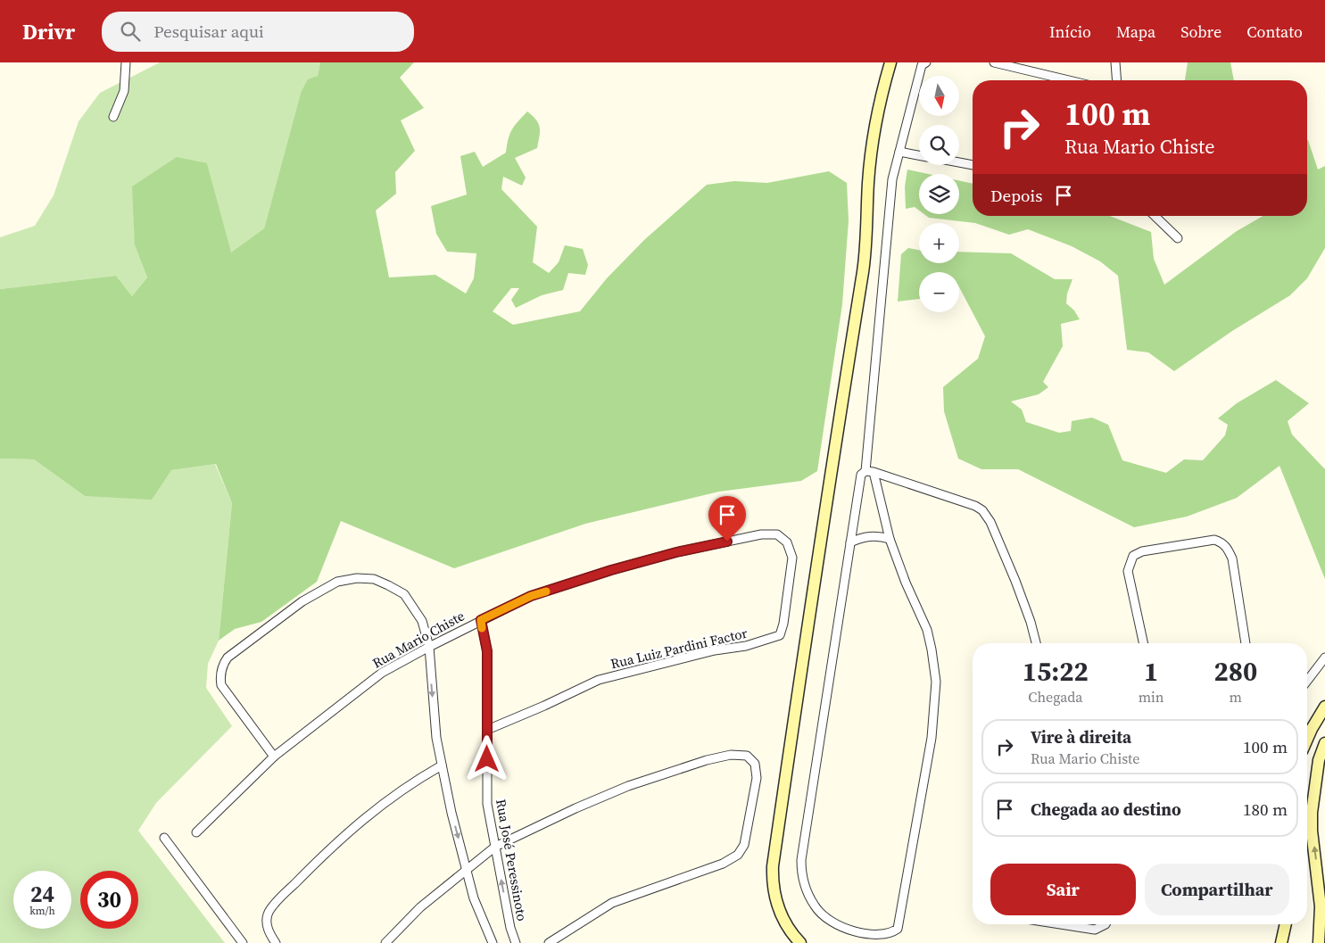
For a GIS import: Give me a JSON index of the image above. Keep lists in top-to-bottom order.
{
  "streets": {
    "street": ["Rua Mario Chiste", "Rua Luiz Pardini Factor", "Rua José Peressinoto"]
  },
  "crossings": [
    ["Rua Mario Chiste", "Rua Luiz Pardini Factor"],
    ["Rua Mario Chiste", "Rua José Peressinoto"],
    ["Rua Luiz Pardini Factor", "Rua José Peressinoto"]
  ],
  "north": "bottom",
  "page": {
    "header": "Drivr",
    "search": "Pesquisar aqui",
    "nav": [
      "Início",
      "Mapa",
      "Sobre",
      "Contato"
    ],
    "map_buttons": ["+", "−"],
    "turn": ["100 m", "Rua Mario Chiste"],
    "then": "Depois",
    "eta": [
      "15:22",
      "Chegada",
      "1",
      "min",
      "280",
      "m"
    ],
    "list": [
      {
        "name": "Vire à direita",
        "note": "Rua Mario Chiste",
        "value": "100 m"
      },
      {
        "name": "Chegada ao destino",
        "value": "180 m"
      }
    ],
    "buttons": ["Sair", "Compartilhar"],
    "speed": "24 km/h",
    "limit": "30"
  }
}
